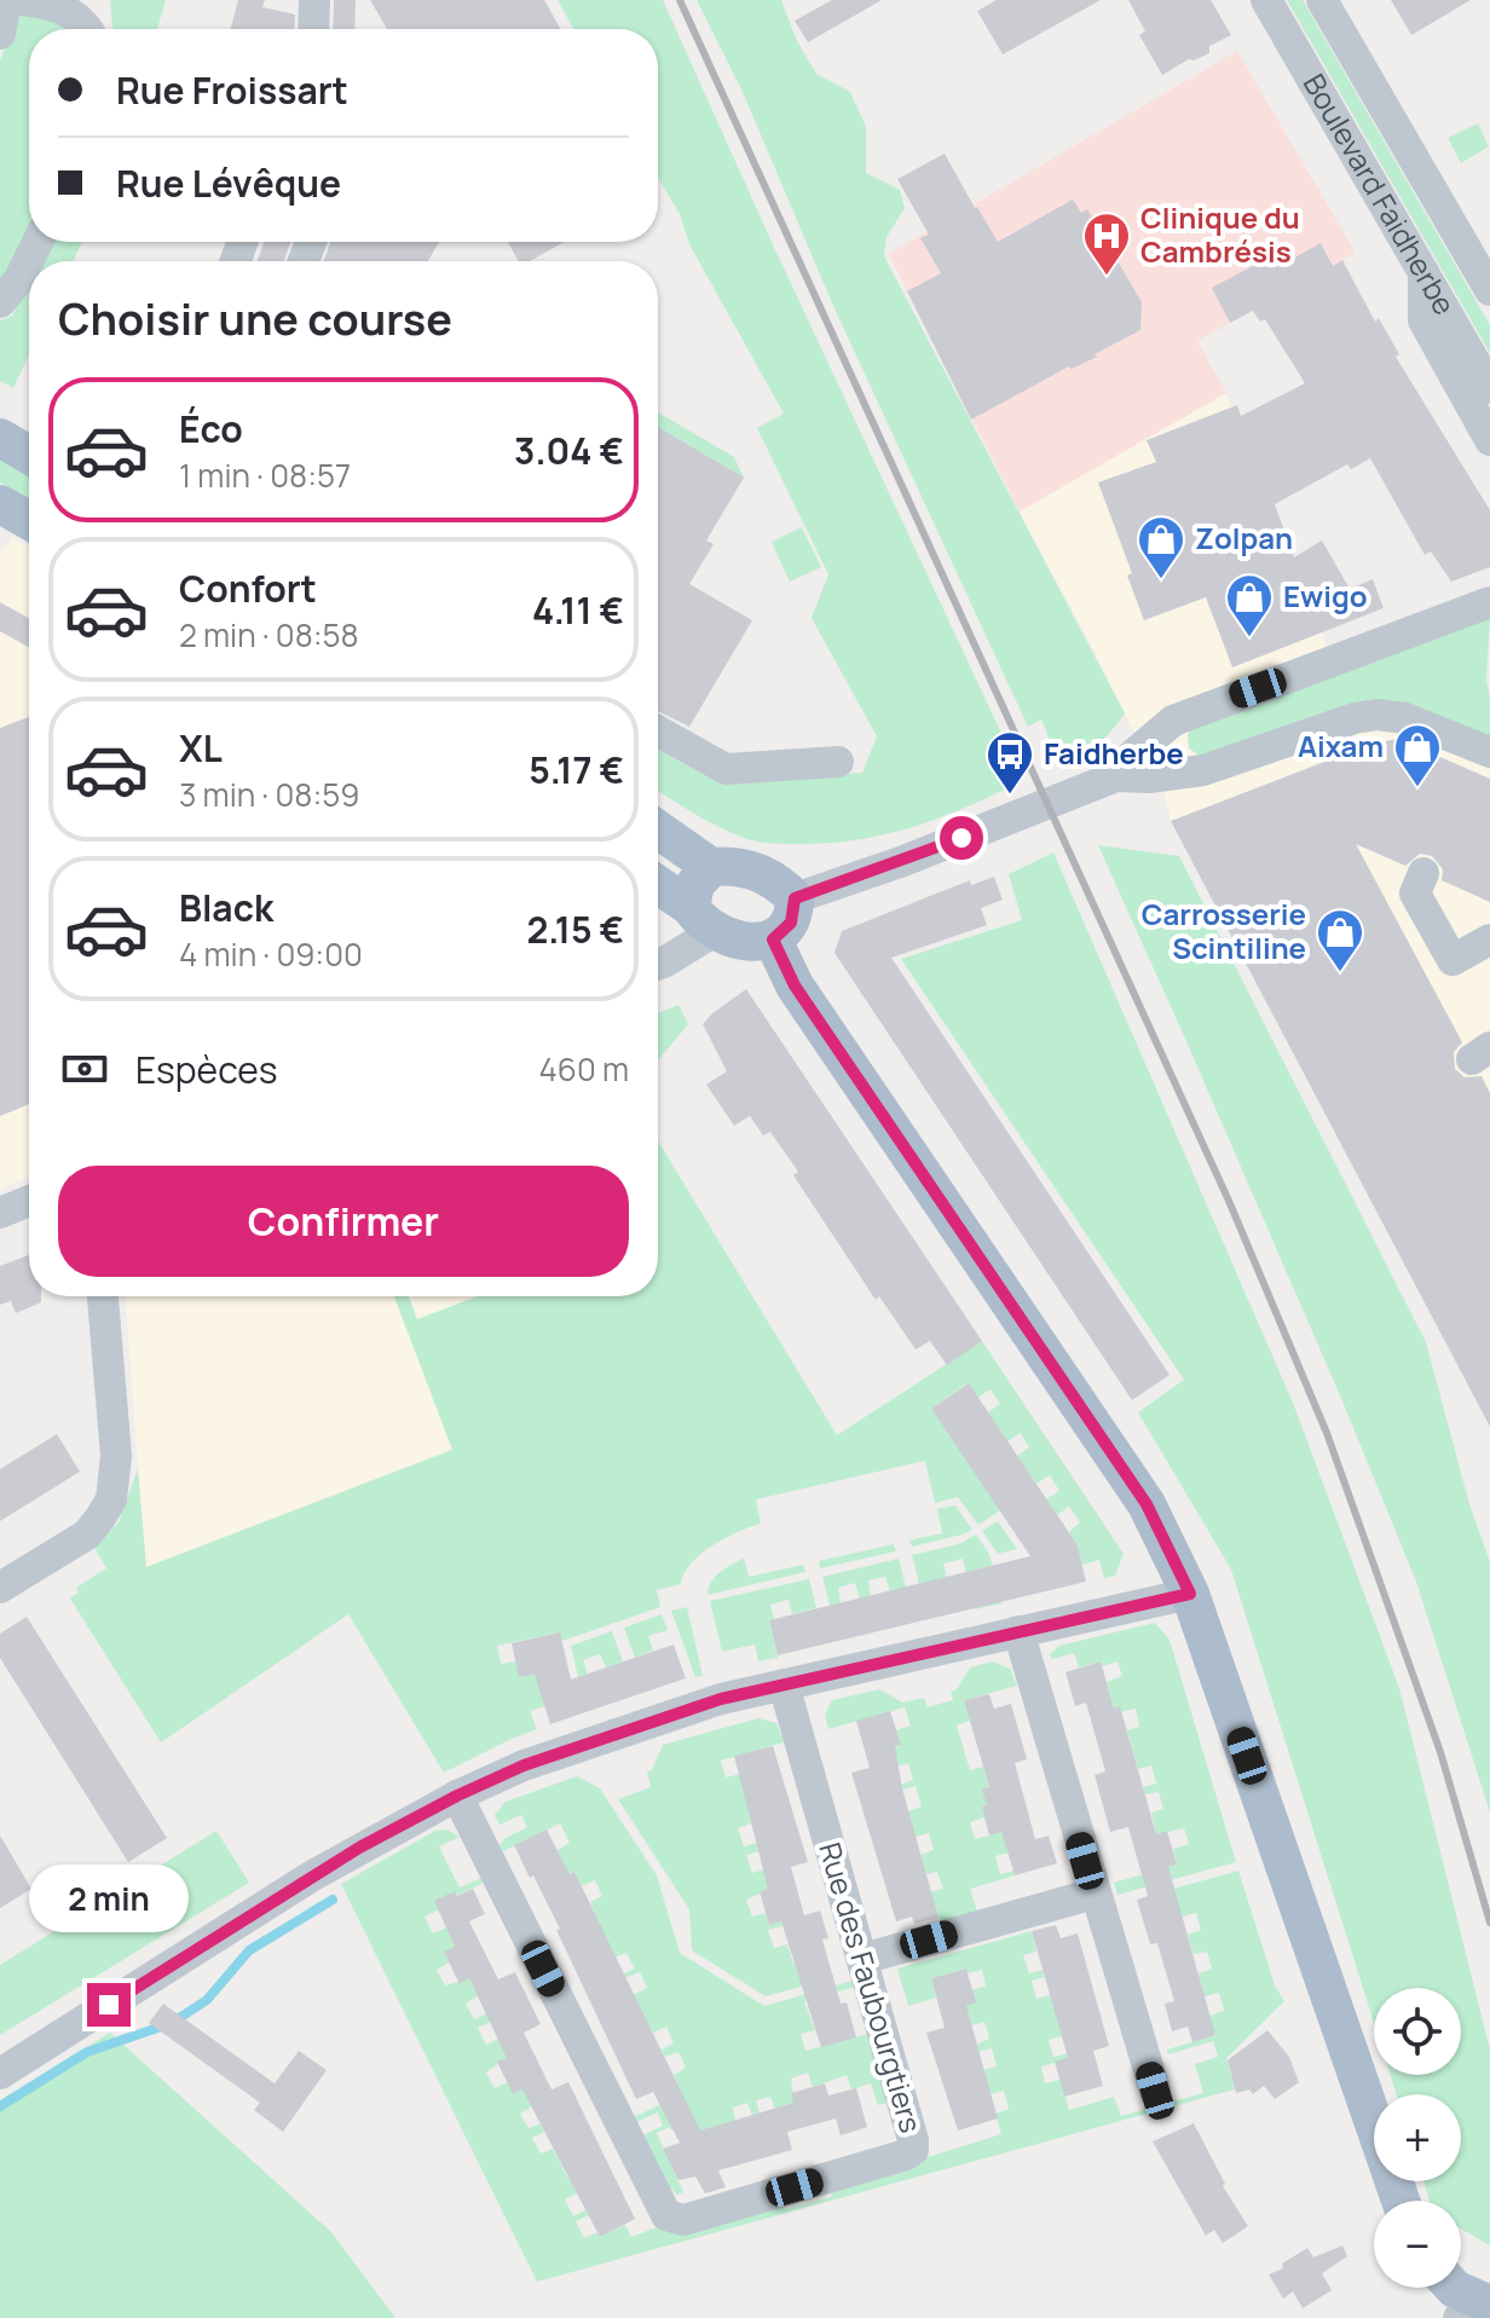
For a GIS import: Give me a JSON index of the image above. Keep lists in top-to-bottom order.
{
  "streets": {
    "street": ["Boulevard Faidherbe", "Rue des Faubourgtiers"]
  },
  "places": {
    "hospital": ["Clinique du Cambrésis"],
    "shop": [
      "Zolpan",
      "Ewigo",
      "Aixam",
      "Carrosserie Scintiline"
    ],
    "bus stop": ["Faidherbe"]
  },
  "page": {
    "banner": ["Rue Froissart", "Rue Lévêque"],
    "heading": "Choisir une course",
    "list": [
      {
        "name": "Éco",
        "note": "1 min · 08:57",
        "value": "3.04 €"
      },
      {
        "name": "Confort",
        "note": "2 min · 08:58",
        "value": "4.11 €"
      },
      {
        "name": "XL",
        "note": "3 min · 08:59",
        "value": "5.17 €"
      },
      {
        "name": "Black",
        "note": "4 min · 09:00",
        "value": "2.15 €"
      }
    ],
    "pay": ["Espèces", "460 m"],
    "buttons": "Confirmer",
    "bubble": "2 min",
    "map_buttons": ["+", "−"]
  }
}
